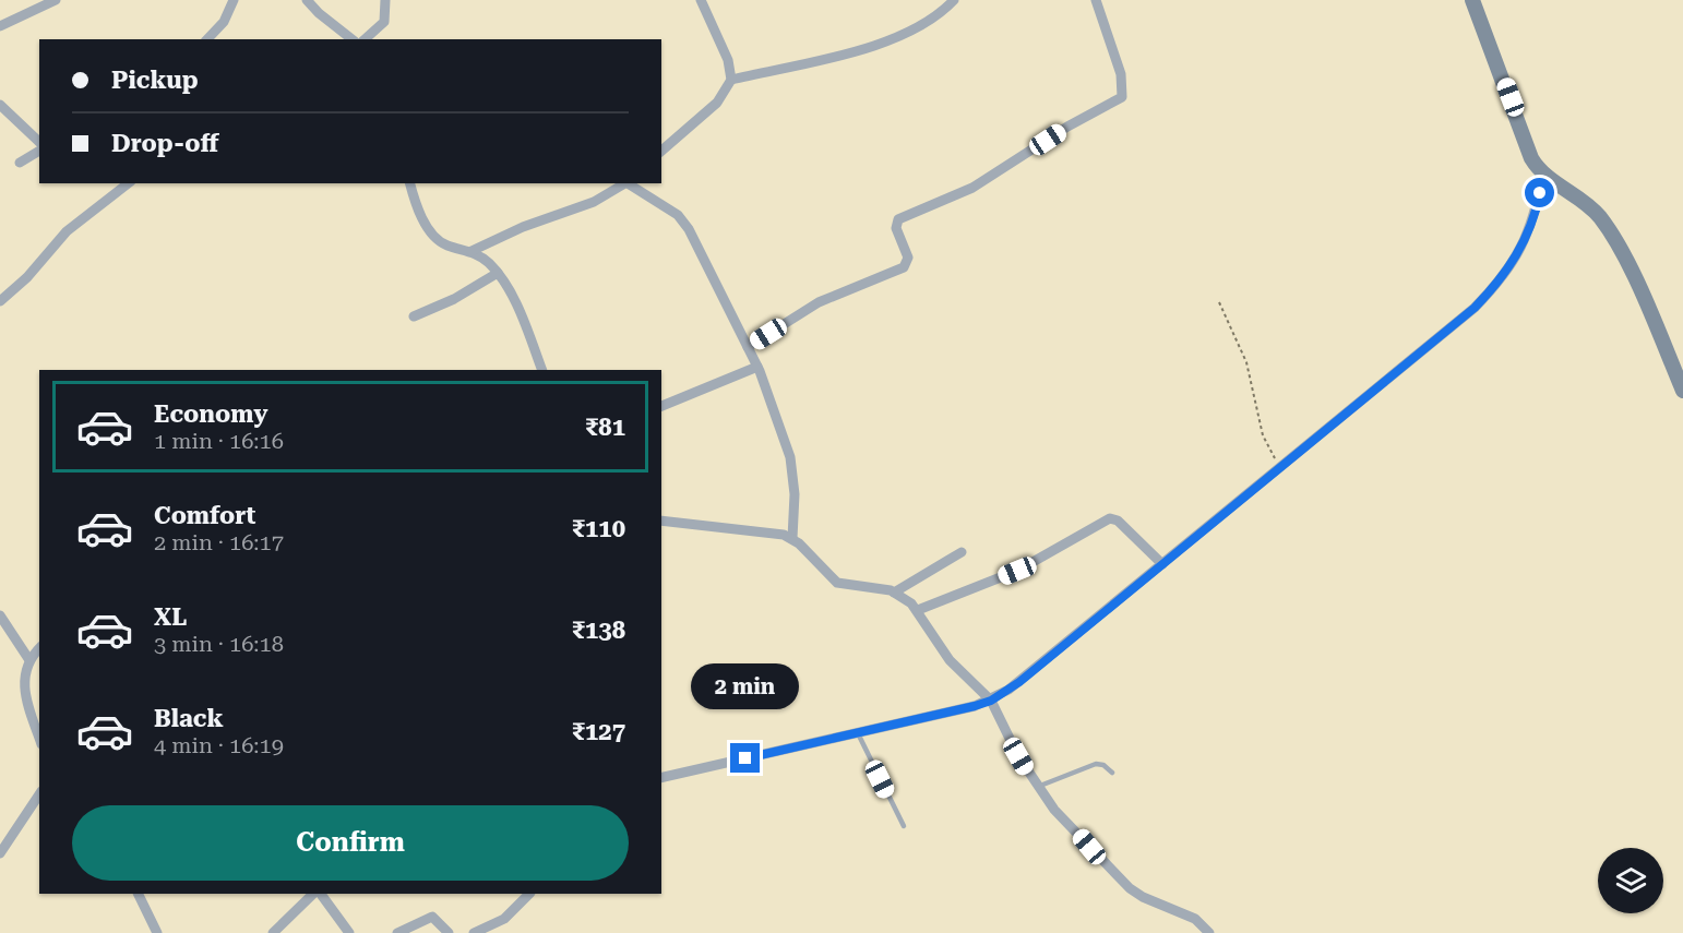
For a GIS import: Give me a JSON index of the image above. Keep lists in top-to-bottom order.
{
  "page": {
    "banner": ["Pickup", "Drop-off"],
    "list": [
      {
        "name": "Economy",
        "note": "1 min · 16:16",
        "value": "₹81"
      },
      {
        "name": "Comfort",
        "note": "2 min · 16:17",
        "value": "₹110"
      },
      {
        "name": "XL",
        "note": "3 min · 16:18",
        "value": "₹138"
      },
      {
        "name": "Black",
        "note": "4 min · 16:19",
        "value": "₹127"
      }
    ],
    "bubble": "2 min",
    "buttons": "Confirm"
  }
}
